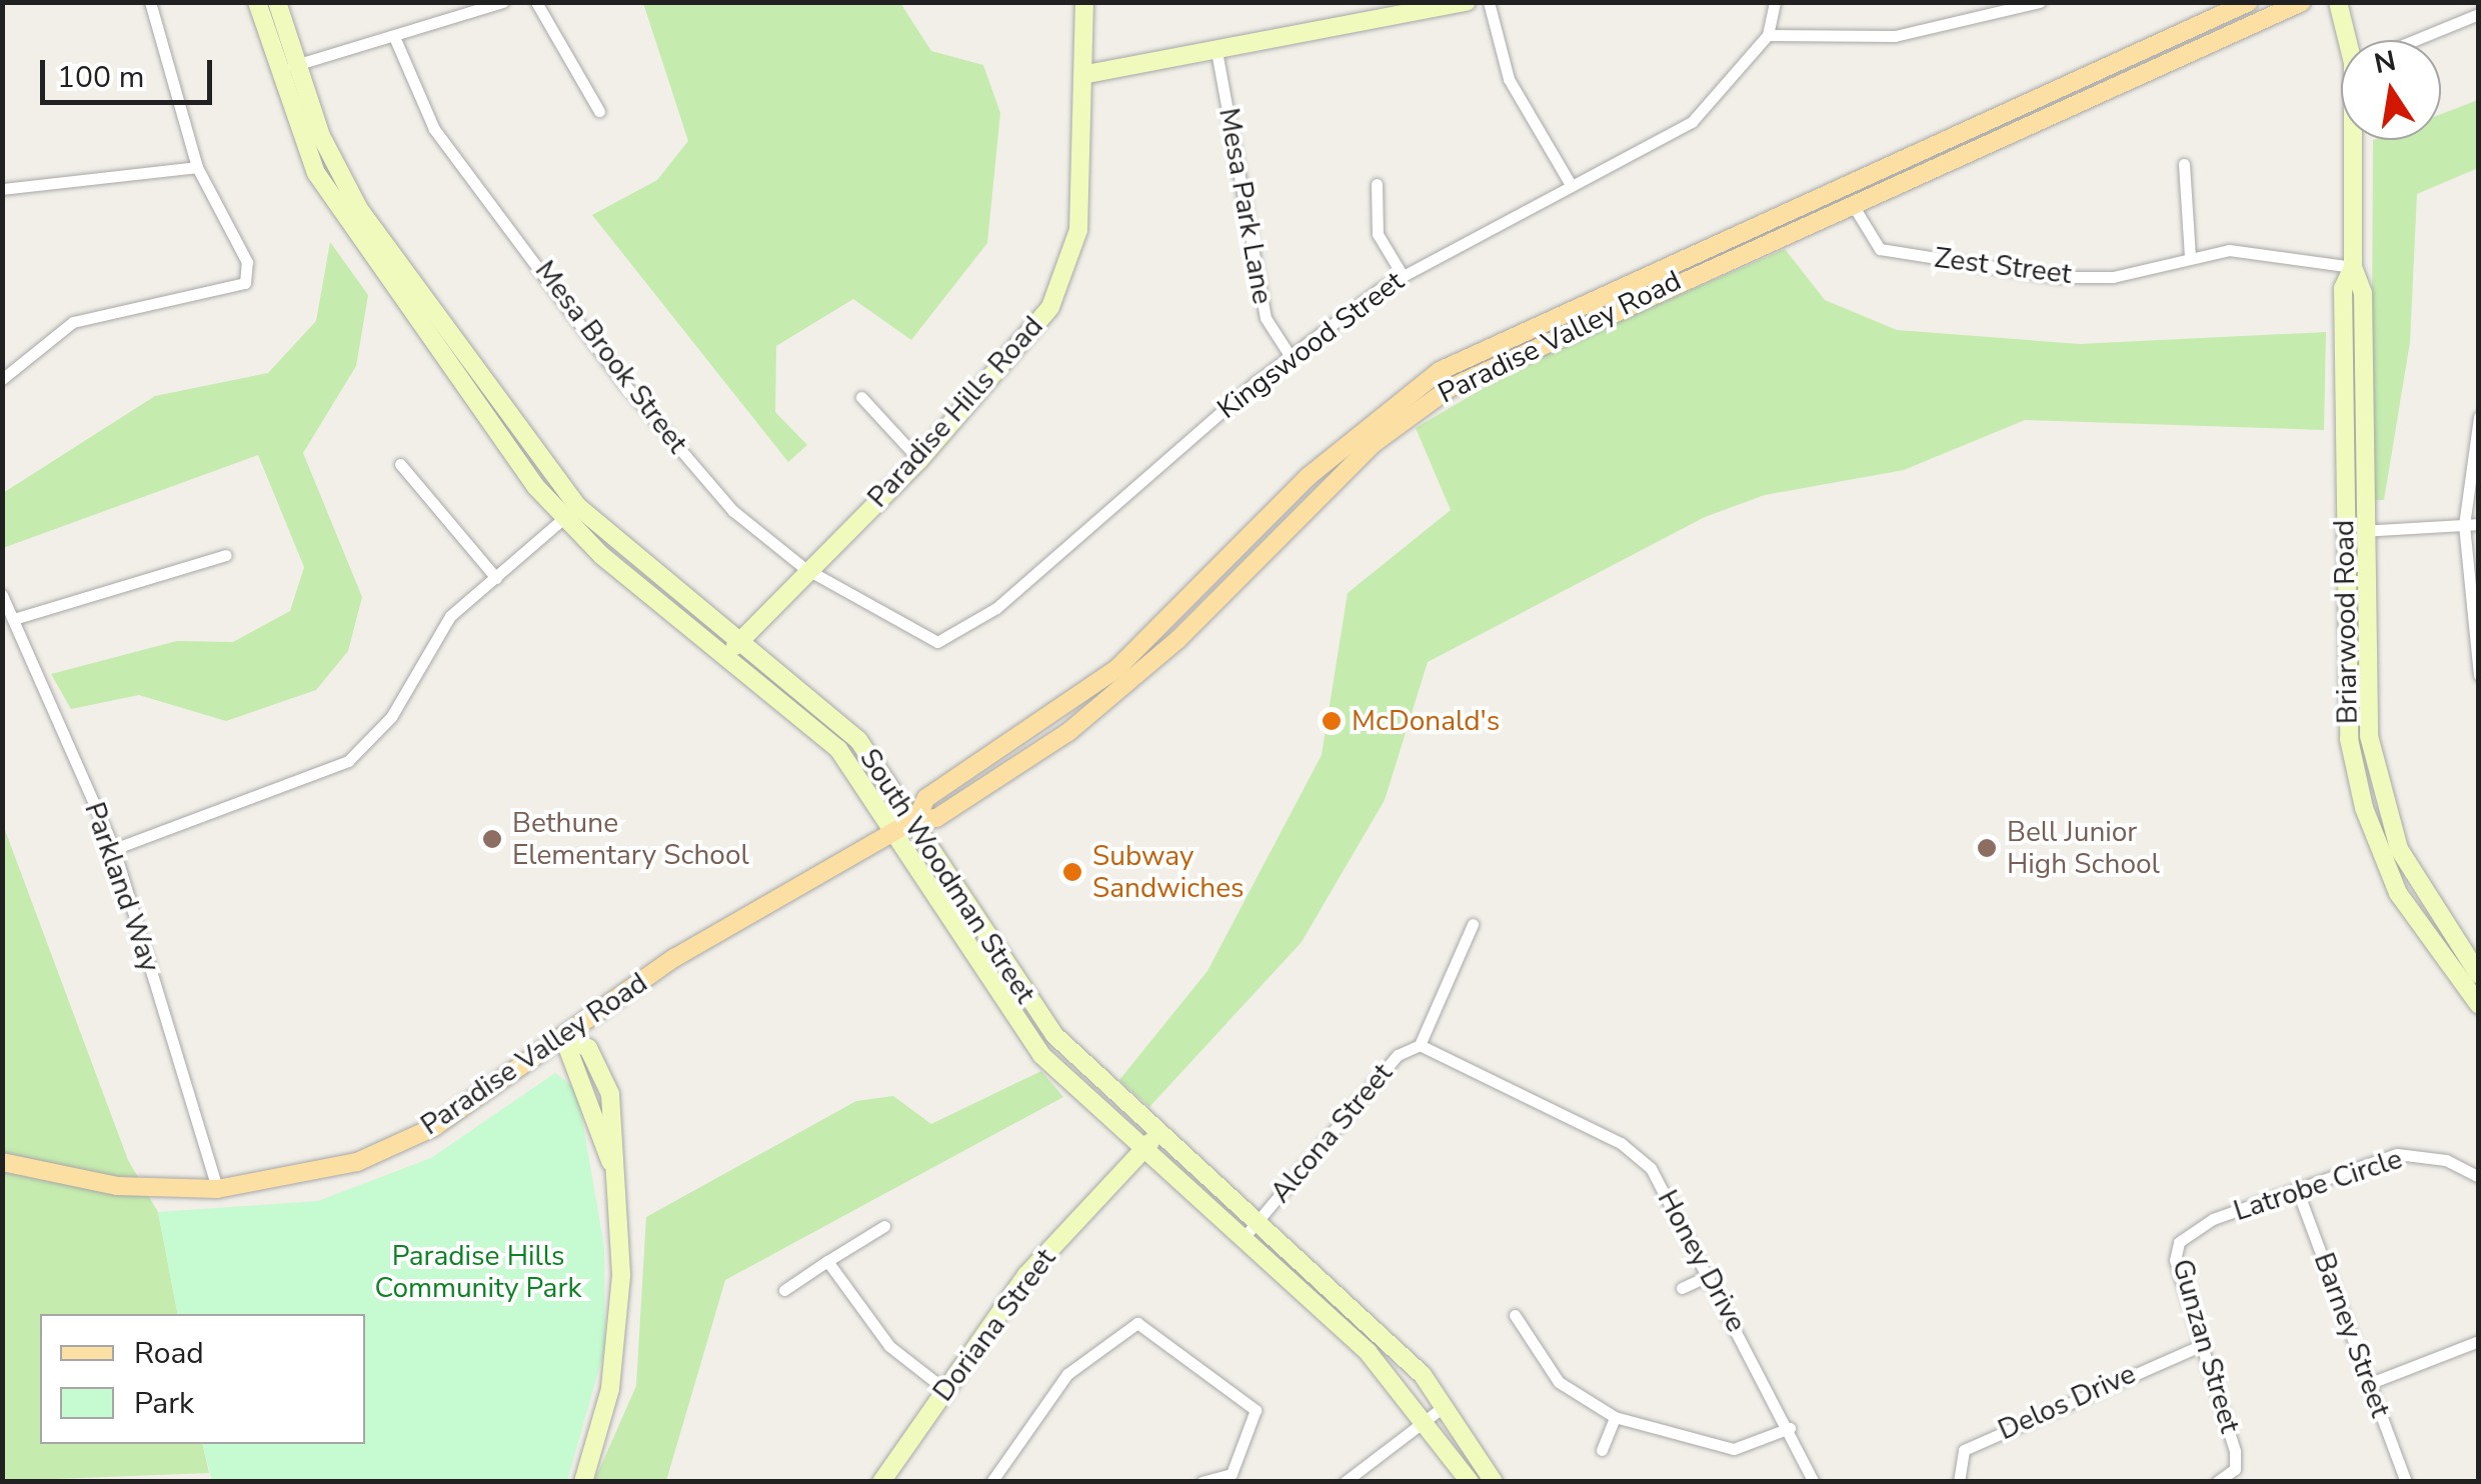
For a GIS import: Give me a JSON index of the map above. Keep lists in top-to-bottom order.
{
  "streets": {
    "main road": [
      "Paradise Valley Road",
      "Paradise Hills Road",
      "Briarwood Road",
      "South Woodman Street",
      "Doriana Street"
    ],
    "street": [
      "Mesa Park Lane",
      "Zest Street",
      "Kingswood Street",
      "Mesa Brook Street",
      "Parkland Way",
      "Alcona Street",
      "Latrobe Circle",
      "Honey Drive",
      "Barney Street",
      "Gunzan Street",
      "Delos Drive"
    ]
  },
  "crossings": [
    ["Mesa Park Lane", "Kingswood Street"],
    ["Zest Street", "Paradise Valley Road"],
    ["Zest Street", "Briarwood Road"],
    ["Paradise Valley Road", "South Woodman Street"],
    ["Paradise Valley Road", "Parkland Way"],
    ["Kingswood Street", "Mesa Brook Street"],
    ["Mesa Brook Street", "Paradise Hills Road"],
    ["Paradise Hills Road", "South Woodman Street"],
    ["South Woodman Street", "Alcona Street"],
    ["South Woodman Street", "Doriana Street"],
    ["Alcona Street", "Honey Drive"],
    ["Latrobe Circle", "Barney Street"],
    ["Latrobe Circle", "Gunzan Street"],
    ["Gunzan Street", "Delos Drive"]
  ],
  "parks": ["Paradise Hills Community Park"],
  "places": [
    "McDonald's",
    "Bethune Elementary School",
    "Bell Junior High School",
    "Subway Sandwiches"
  ],
  "legend": ["Road", "Park"],
  "scale_bar": "100 m",
  "north": "top"
}
